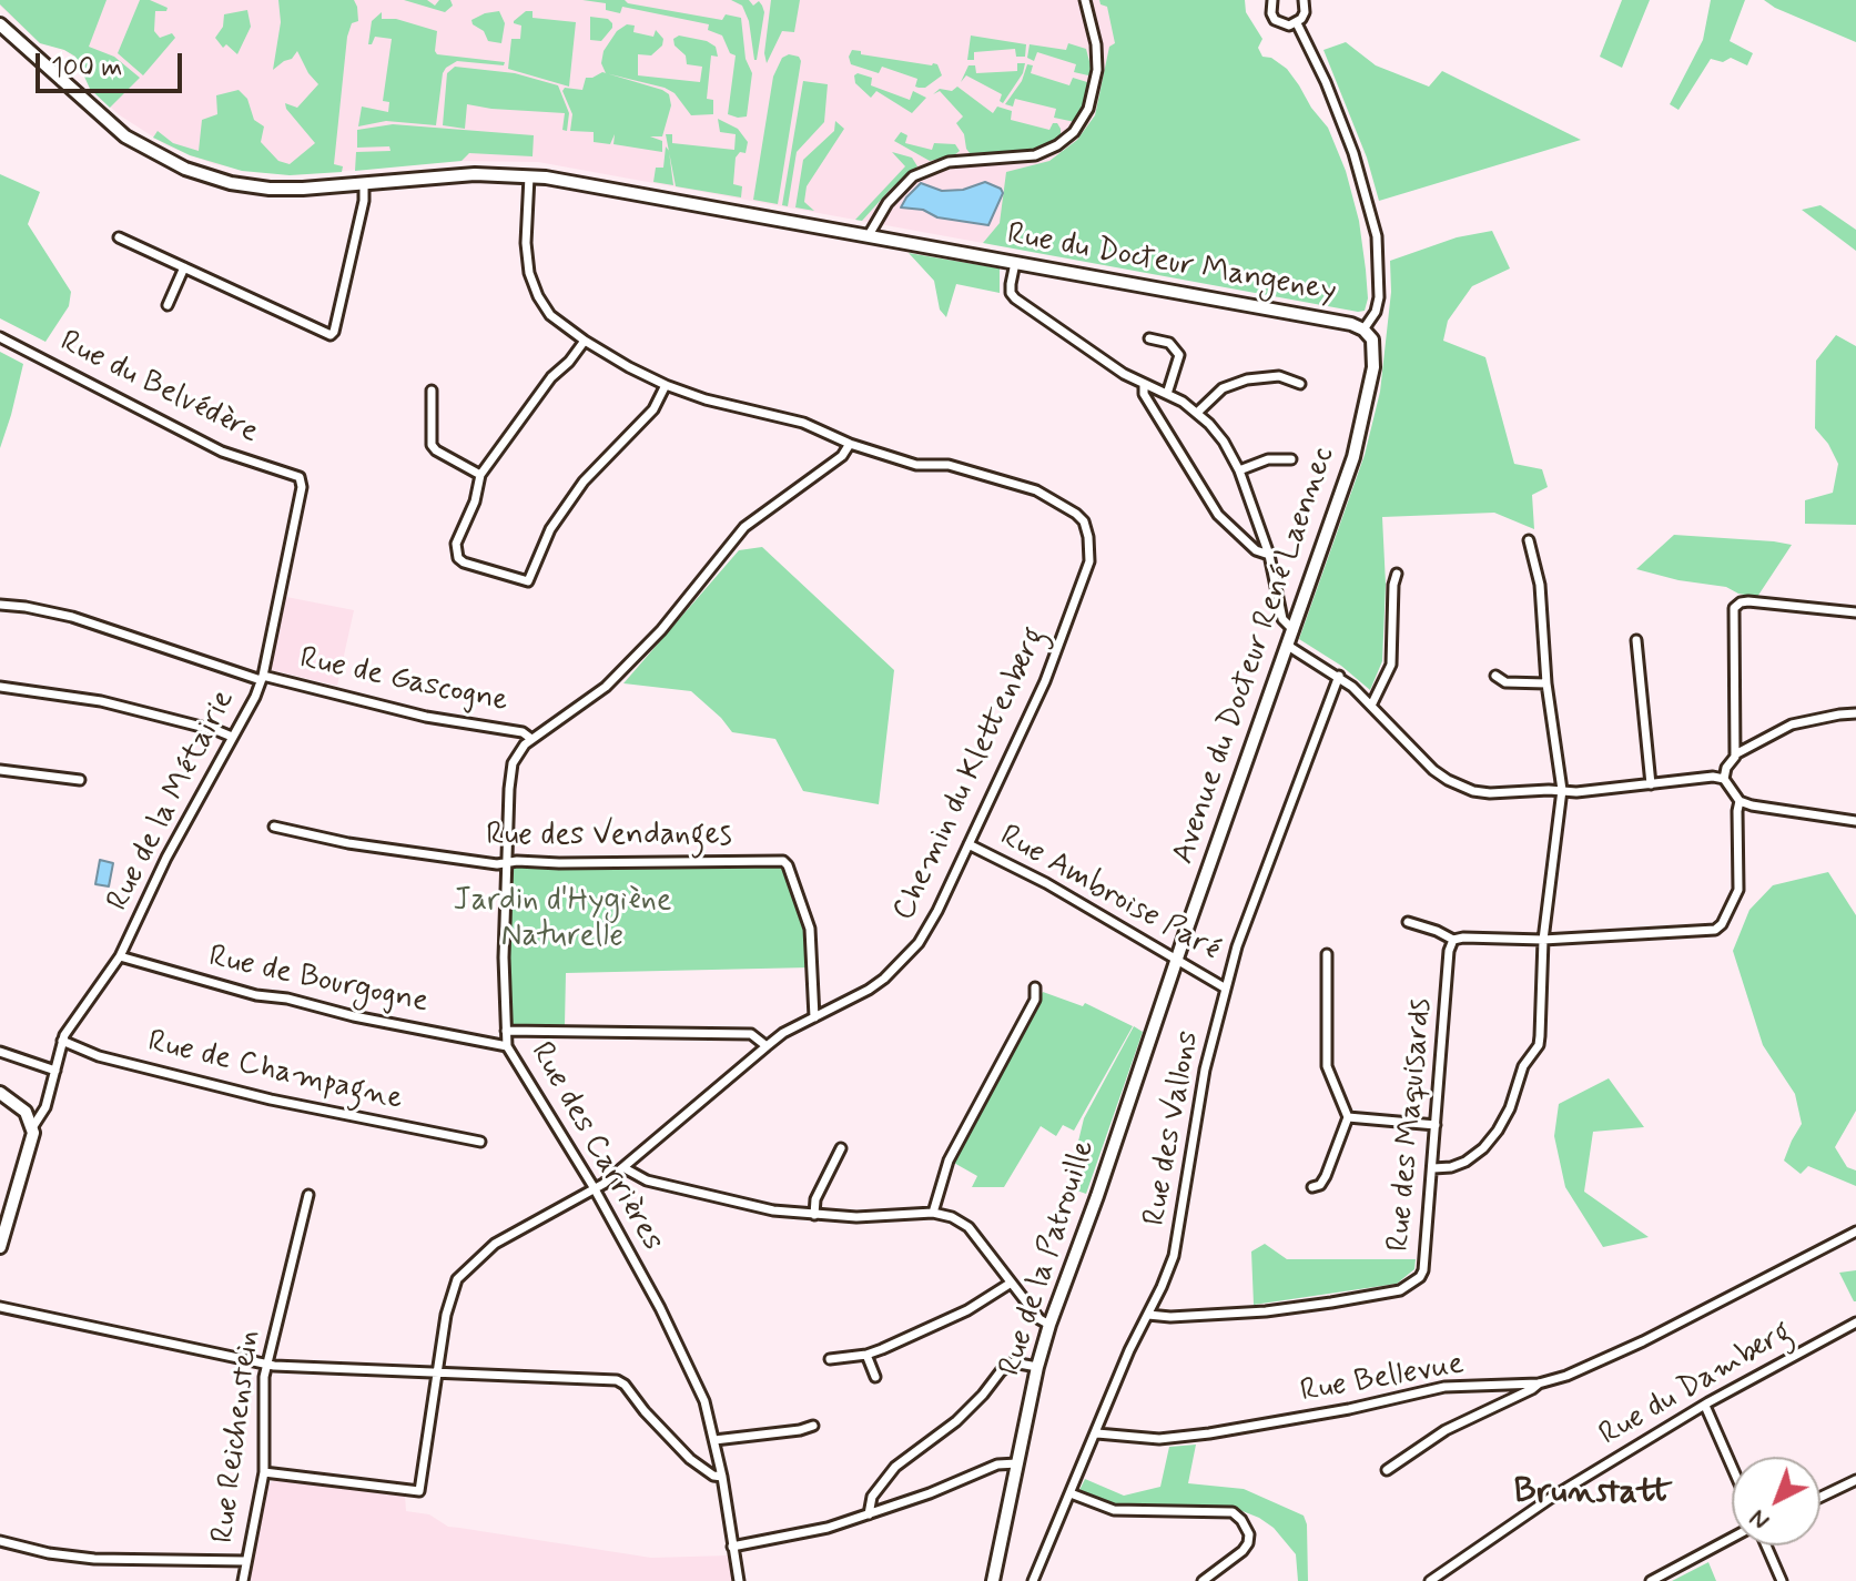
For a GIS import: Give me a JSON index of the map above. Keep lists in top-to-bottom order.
{
  "streets": {
    "street": [
      "Rue du Docteur Mangeney",
      "Rue du Belvédère",
      "Avenue du Docteur René Laennec",
      "Rue de Gascogne",
      "Chemin du Klettenberg",
      "Rue de la Métairie",
      "Rue des Vendanges",
      "Rue Ambroise Paré",
      "Rue de Bourgogne",
      "Rue de Champagne",
      "Rue des Maquisards",
      "Rue des Vallons",
      "Rue des Carrières",
      "Rue de la Patrouille",
      "Rue Bellevue",
      "Rue du Damberg",
      "Rue Reichenstein"
    ]
  },
  "crossings": [
    ["Rue du Docteur Mangeney", "Avenue du Docteur René Laennec"],
    ["Rue du Docteur Mangeney", "Chemin du Klettenberg"],
    ["Rue du Belvédère", "Rue de la Métairie"],
    ["Avenue du Docteur René Laennec", "Rue Ambroise Paré"],
    ["Avenue du Docteur René Laennec", "Rue de la Patrouille"],
    ["Rue de Gascogne", "Rue de la Métairie"],
    ["Rue de Gascogne", "Rue des Carrières"],
    ["Chemin du Klettenberg", "Rue des Vendanges"],
    ["Chemin du Klettenberg", "Rue Ambroise Paré"],
    ["Chemin du Klettenberg", "Rue des Carrières"],
    ["Chemin du Klettenberg", "Rue Reichenstein"],
    ["Rue de la Métairie", "Rue de Bourgogne"],
    ["Rue de la Métairie", "Rue de Champagne"],
    ["Rue des Vendanges", "Rue des Carrières"],
    ["Rue Ambroise Paré", "Rue des Vallons"],
    ["Rue Ambroise Paré", "Rue de la Patrouille"],
    ["Rue de Bourgogne", "Rue des Carrières"],
    ["Rue des Maquisards", "Rue des Vallons"],
    ["Rue des Vallons", "Rue Bellevue"]
  ],
  "districts": ["Brunstatt"],
  "parks": ["Jardin d'Hygiène Naturelle"],
  "scale_bar": "100 m",
  "north": "bottom left"
}
